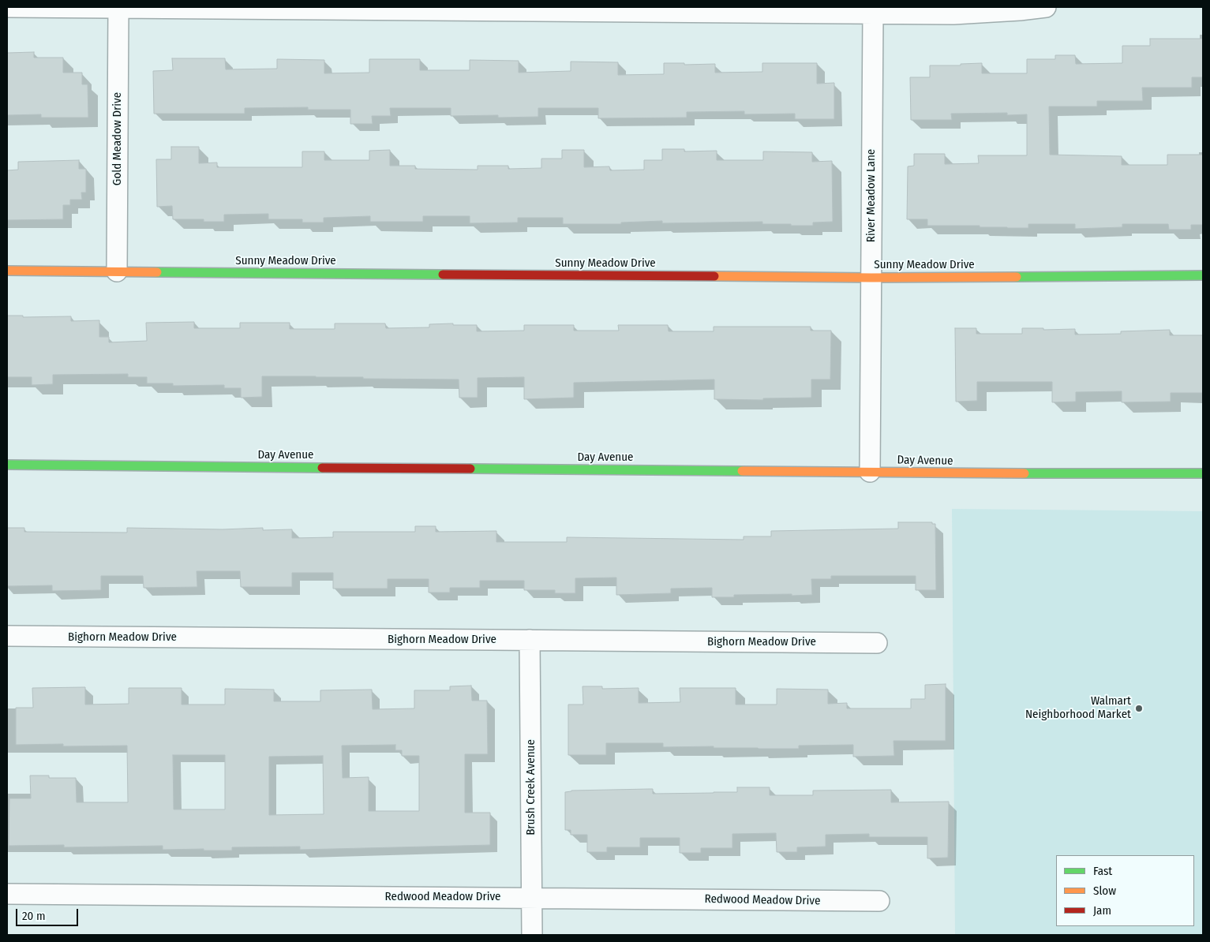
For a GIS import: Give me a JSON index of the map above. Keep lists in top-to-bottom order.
{
  "streets": {
    "street": [
      "Gold Meadow Drive",
      "River Meadow Lane",
      "Sunny Meadow Drive",
      "Day Avenue",
      "Bighorn Meadow Drive",
      "Brush Creek Avenue",
      "Redwood Meadow Drive"
    ]
  },
  "crossings": [
    ["Gold Meadow Drive", "Sunny Meadow Drive"],
    ["River Meadow Lane", "Sunny Meadow Drive"],
    ["River Meadow Lane", "Day Avenue"],
    ["Bighorn Meadow Drive", "Brush Creek Avenue"],
    ["Brush Creek Avenue", "Redwood Meadow Drive"]
  ],
  "places": ["Walmart Neighborhood Market"],
  "legend": ["Fast", "Slow", "Jam"],
  "scale_bar": "20 m"
}
